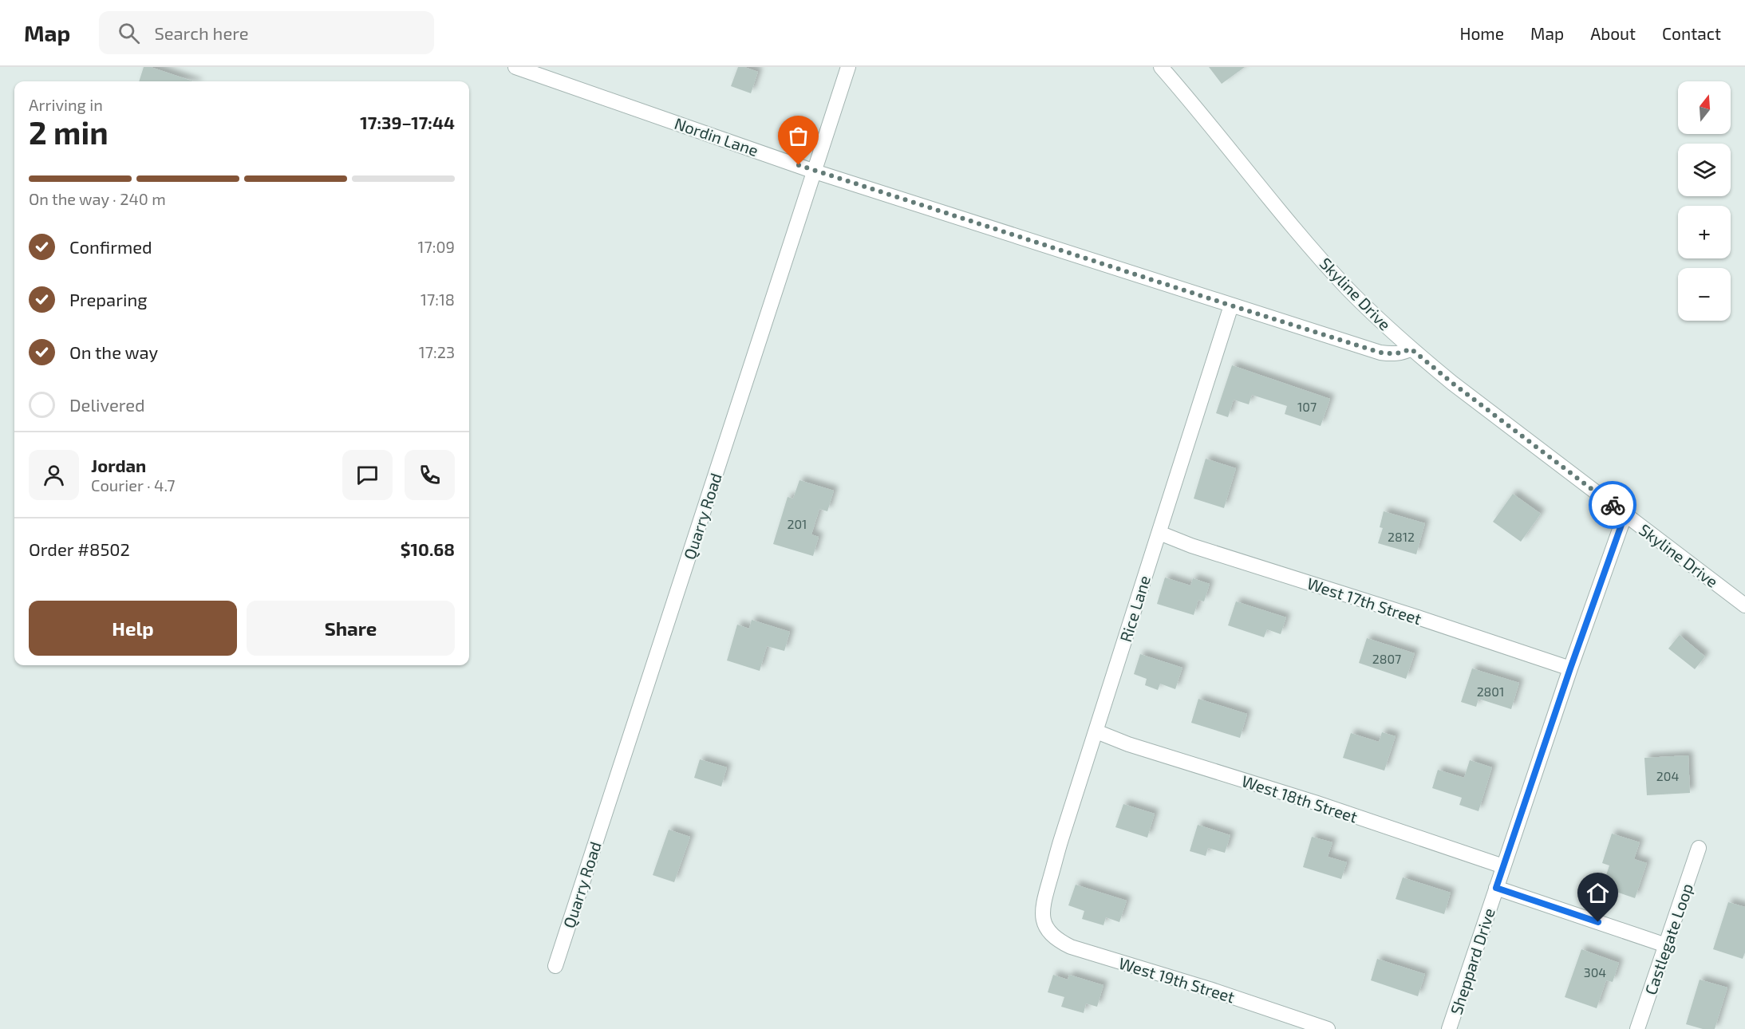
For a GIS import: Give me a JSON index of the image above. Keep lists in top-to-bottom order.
{
  "streets": {
    "street": [
      "Nordin Lane",
      "Skyline Drive",
      "Quarry Road",
      "West 17th Street",
      "Rice Lane",
      "West 18th Street",
      "Castlegate Loop",
      "Sheppard Drive",
      "West 19th Street"
    ]
  },
  "crossings": [
    ["Nordin Lane", "Skyline Drive"],
    ["Nordin Lane", "Quarry Road"],
    ["Nordin Lane", "Rice Lane"],
    ["Skyline Drive", "Sheppard Drive"],
    ["West 17th Street", "Rice Lane"],
    ["West 17th Street", "Sheppard Drive"],
    ["Rice Lane", "West 18th Street"],
    ["Rice Lane", "West 19th Street"],
    ["West 18th Street", "Sheppard Drive"]
  ],
  "house_numbers": [
    "107",
    "201",
    "2812",
    "2807",
    "2801",
    "204",
    "304"
  ],
  "north": "top",
  "page": {
    "header": "Map",
    "search": "Search here",
    "nav": [
      "Home",
      "Map",
      "About",
      "Contact"
    ],
    "map_buttons": ["+", "−"],
    "heading": ["2 min", "Arriving in", "17:39–17:44"],
    "panel": [
      "Jordan",
      "Courier · 4.7",
      "Order #8502",
      "$10.68"
    ],
    "bar": "On the way · 240 m",
    "list": [
      ["Confirmed", "17:09"],
      ["Preparing", "17:18"],
      ["On the way", "17:23"],
      "Delivered"
    ],
    "buttons": ["Help", "Share"]
  }
}
